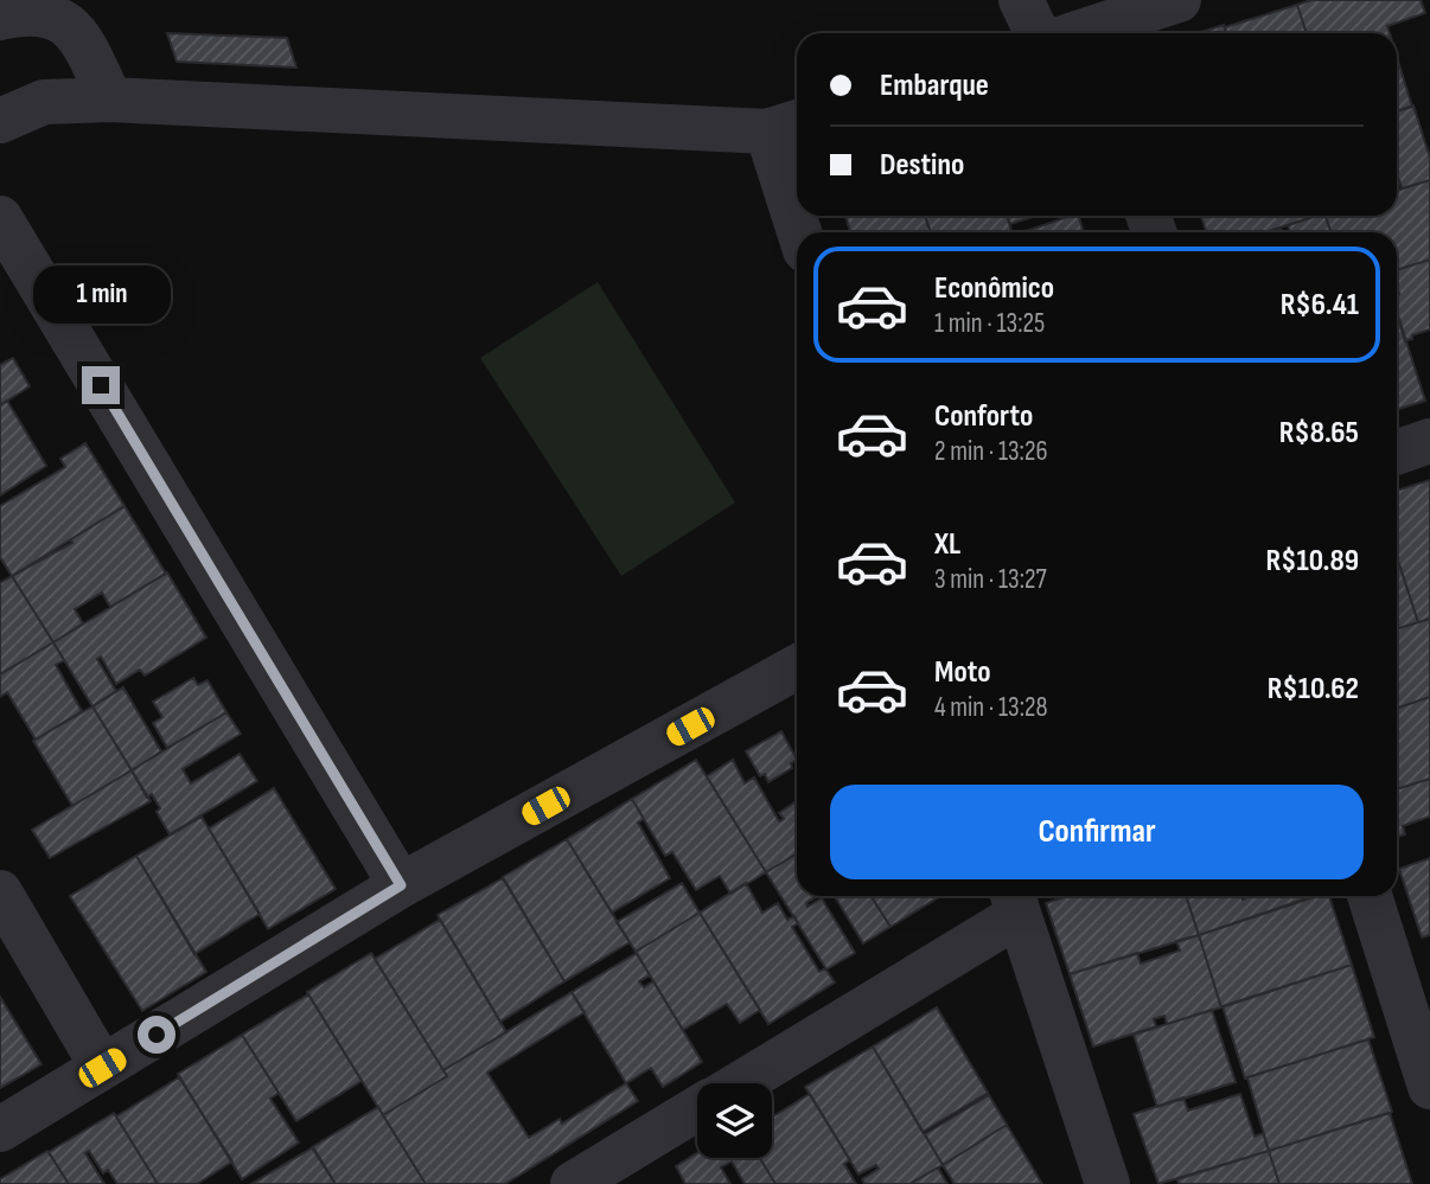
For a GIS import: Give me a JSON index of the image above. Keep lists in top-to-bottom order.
{
  "page": {
    "banner": ["Embarque", "Destino"],
    "list": [
      {
        "name": "Econômico",
        "note": "1 min · 13:25",
        "value": "R$6.41"
      },
      {
        "name": "Conforto",
        "note": "2 min · 13:26",
        "value": "R$8.65"
      },
      {
        "name": "XL",
        "note": "3 min · 13:27",
        "value": "R$10.89"
      },
      {
        "name": "Moto",
        "note": "4 min · 13:28",
        "value": "R$10.62"
      }
    ],
    "bubble": "1 min",
    "buttons": "Confirmar"
  }
}
